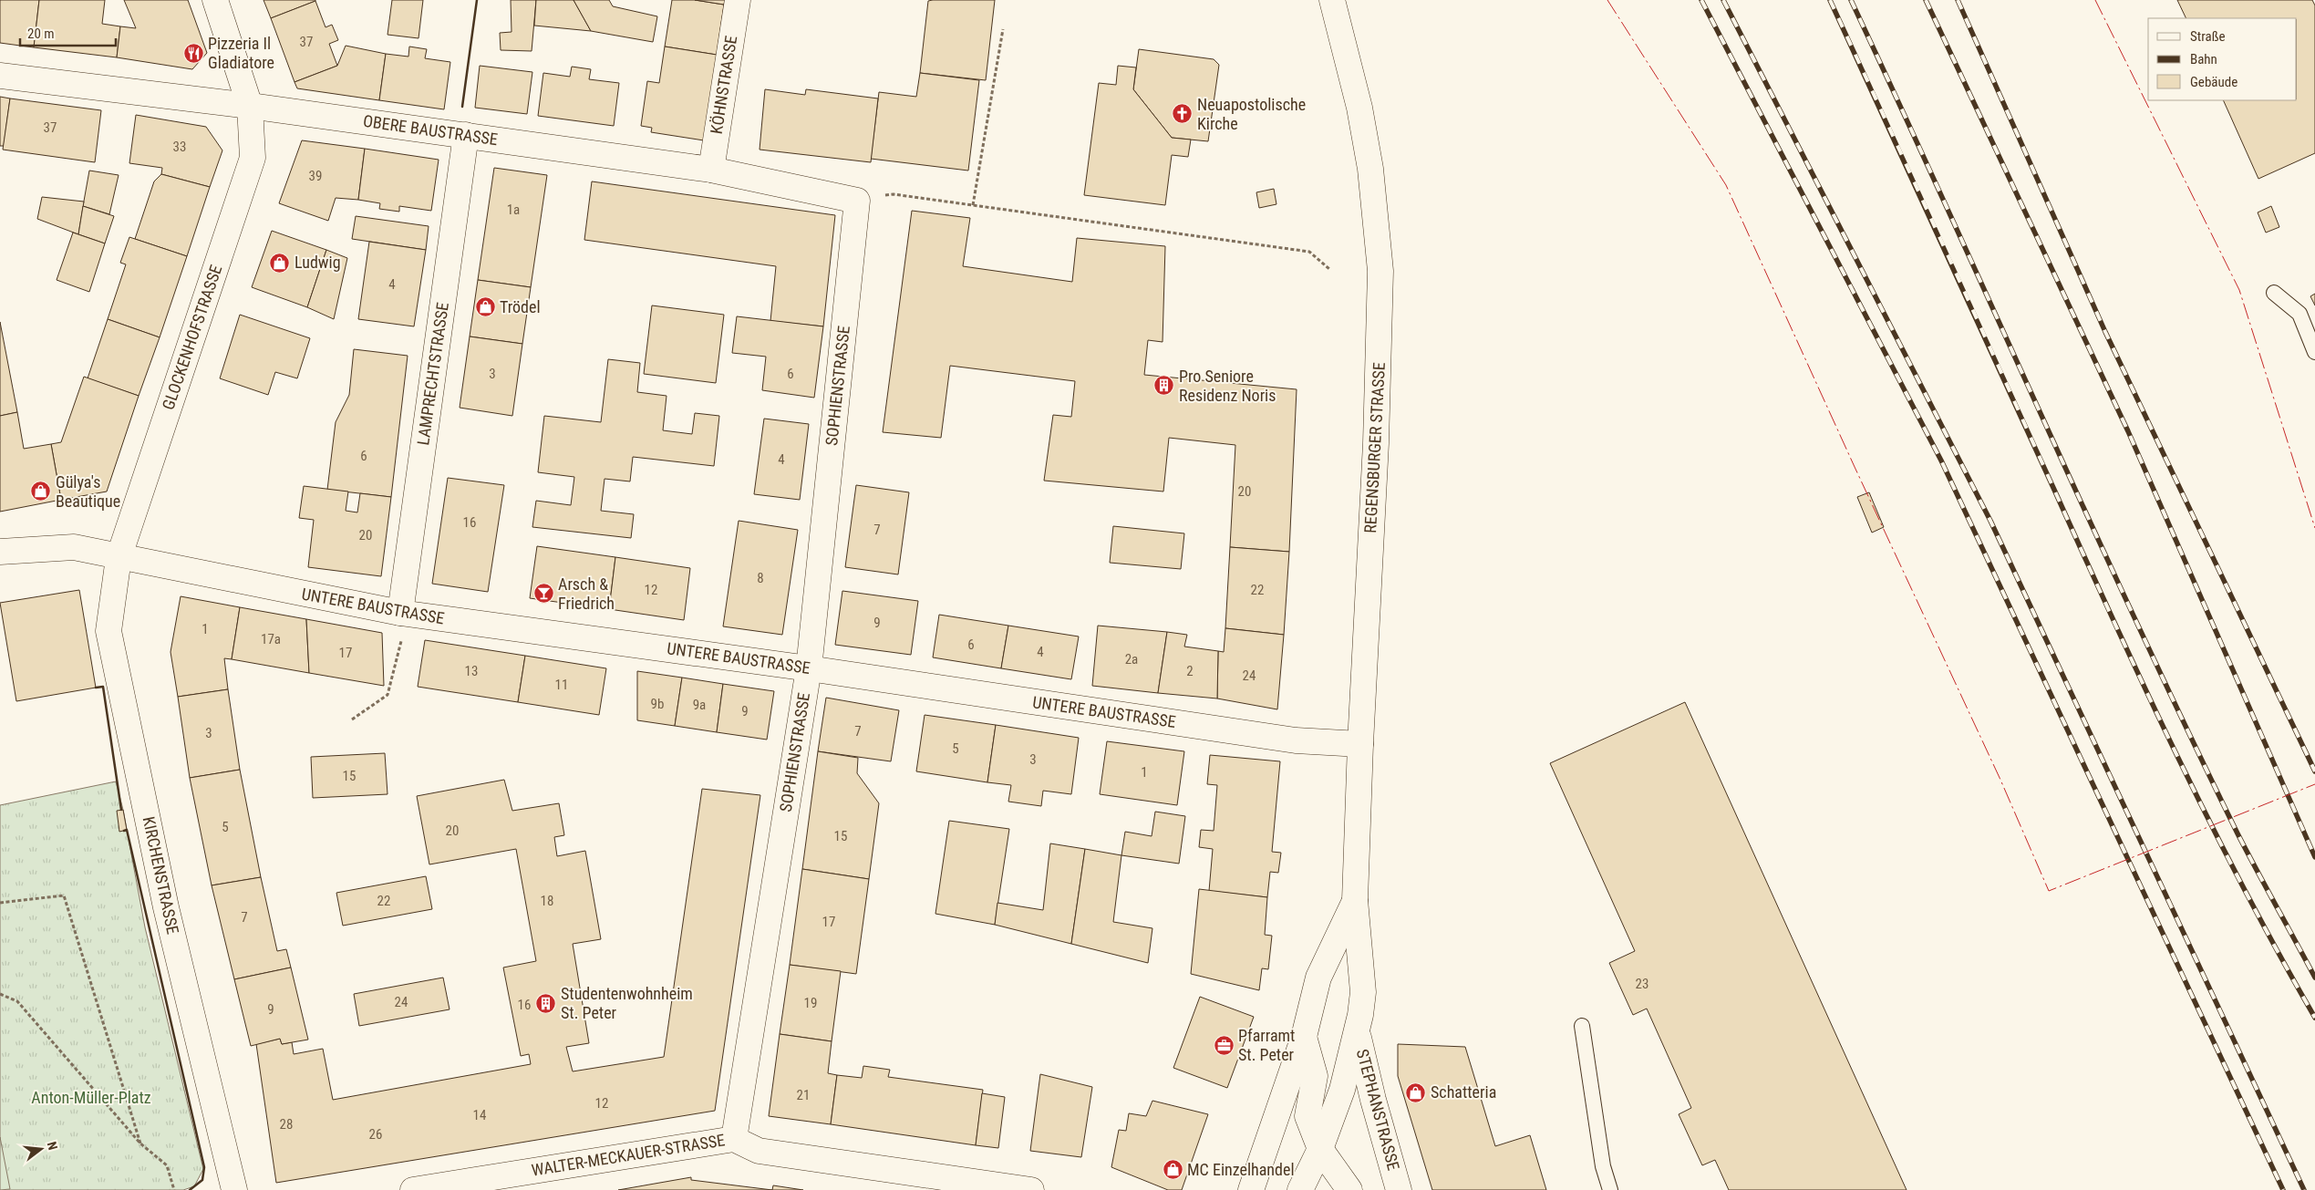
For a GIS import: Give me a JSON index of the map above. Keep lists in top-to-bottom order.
{
  "streets": {
    "street": [
      "KÖHNSTRASSE",
      "OBERE BAUSTRASSE",
      "GLOCKENHOFSTRASSE",
      "LAMPRECHTSTRASSE",
      "SOPHIENSTRASSE",
      "REGENSBURGER STRASSE",
      "UNTERE BAUSTRASSE",
      "KIRCHENSTRASSE",
      "STEPHANSTRASSE",
      "WALTER-MECKAUER-STRASSE"
    ]
  },
  "crossings": [
    ["KÖHNSTRASSE", "OBERE BAUSTRASSE"],
    ["OBERE BAUSTRASSE", "GLOCKENHOFSTRASSE"],
    ["OBERE BAUSTRASSE", "LAMPRECHTSTRASSE"],
    ["OBERE BAUSTRASSE", "SOPHIENSTRASSE"],
    ["GLOCKENHOFSTRASSE", "UNTERE BAUSTRASSE"],
    ["GLOCKENHOFSTRASSE", "KIRCHENSTRASSE"],
    ["LAMPRECHTSTRASSE", "UNTERE BAUSTRASSE"],
    ["SOPHIENSTRASSE", "UNTERE BAUSTRASSE"],
    ["SOPHIENSTRASSE", "WALTER-MECKAUER-STRASSE"],
    ["REGENSBURGER STRASSE", "UNTERE BAUSTRASSE"],
    ["REGENSBURGER STRASSE", "STEPHANSTRASSE"],
    ["UNTERE BAUSTRASSE", "KIRCHENSTRASSE"]
  ],
  "parks": ["Anton-Müller-Platz"],
  "places": {
    "restaurant": ["Pizzeria Il Gladiatore"],
    "church": ["Neuapostolische Kirche"],
    "shop": [
      "Ludwig",
      "Trödel",
      "Gülya's Beautique",
      "Schatteria",
      "MC Einzelhandel"
    ],
    "building": ["Pro Seniore Residenz Noris", "Studentenwohnheim St. Peter"],
    "bar": ["Arsch & Friedrich"],
    "office": ["Pfarramt St. Peter"]
  },
  "house_numbers": [
    "37",
    "37",
    "33",
    "39",
    "1a",
    "4",
    "3",
    "6",
    "6",
    "4",
    "20",
    "16",
    "7",
    "20",
    "8",
    "12",
    "22",
    "9",
    "1",
    "17a",
    "6",
    "4",
    "17",
    "2a",
    "13",
    "2",
    "24",
    "11",
    "9b",
    "9a",
    "9",
    "7",
    "3",
    "5",
    "3",
    "1",
    "15",
    "5",
    "20",
    "15",
    "22",
    "18",
    "7",
    "17",
    "23",
    "24",
    "19",
    "16",
    "9",
    "21",
    "12",
    "14",
    "28",
    "26"
  ],
  "legend": ["Straße", "Bahn", "Gebäude"],
  "scale_bar": "20 m",
  "north": "right"
}
